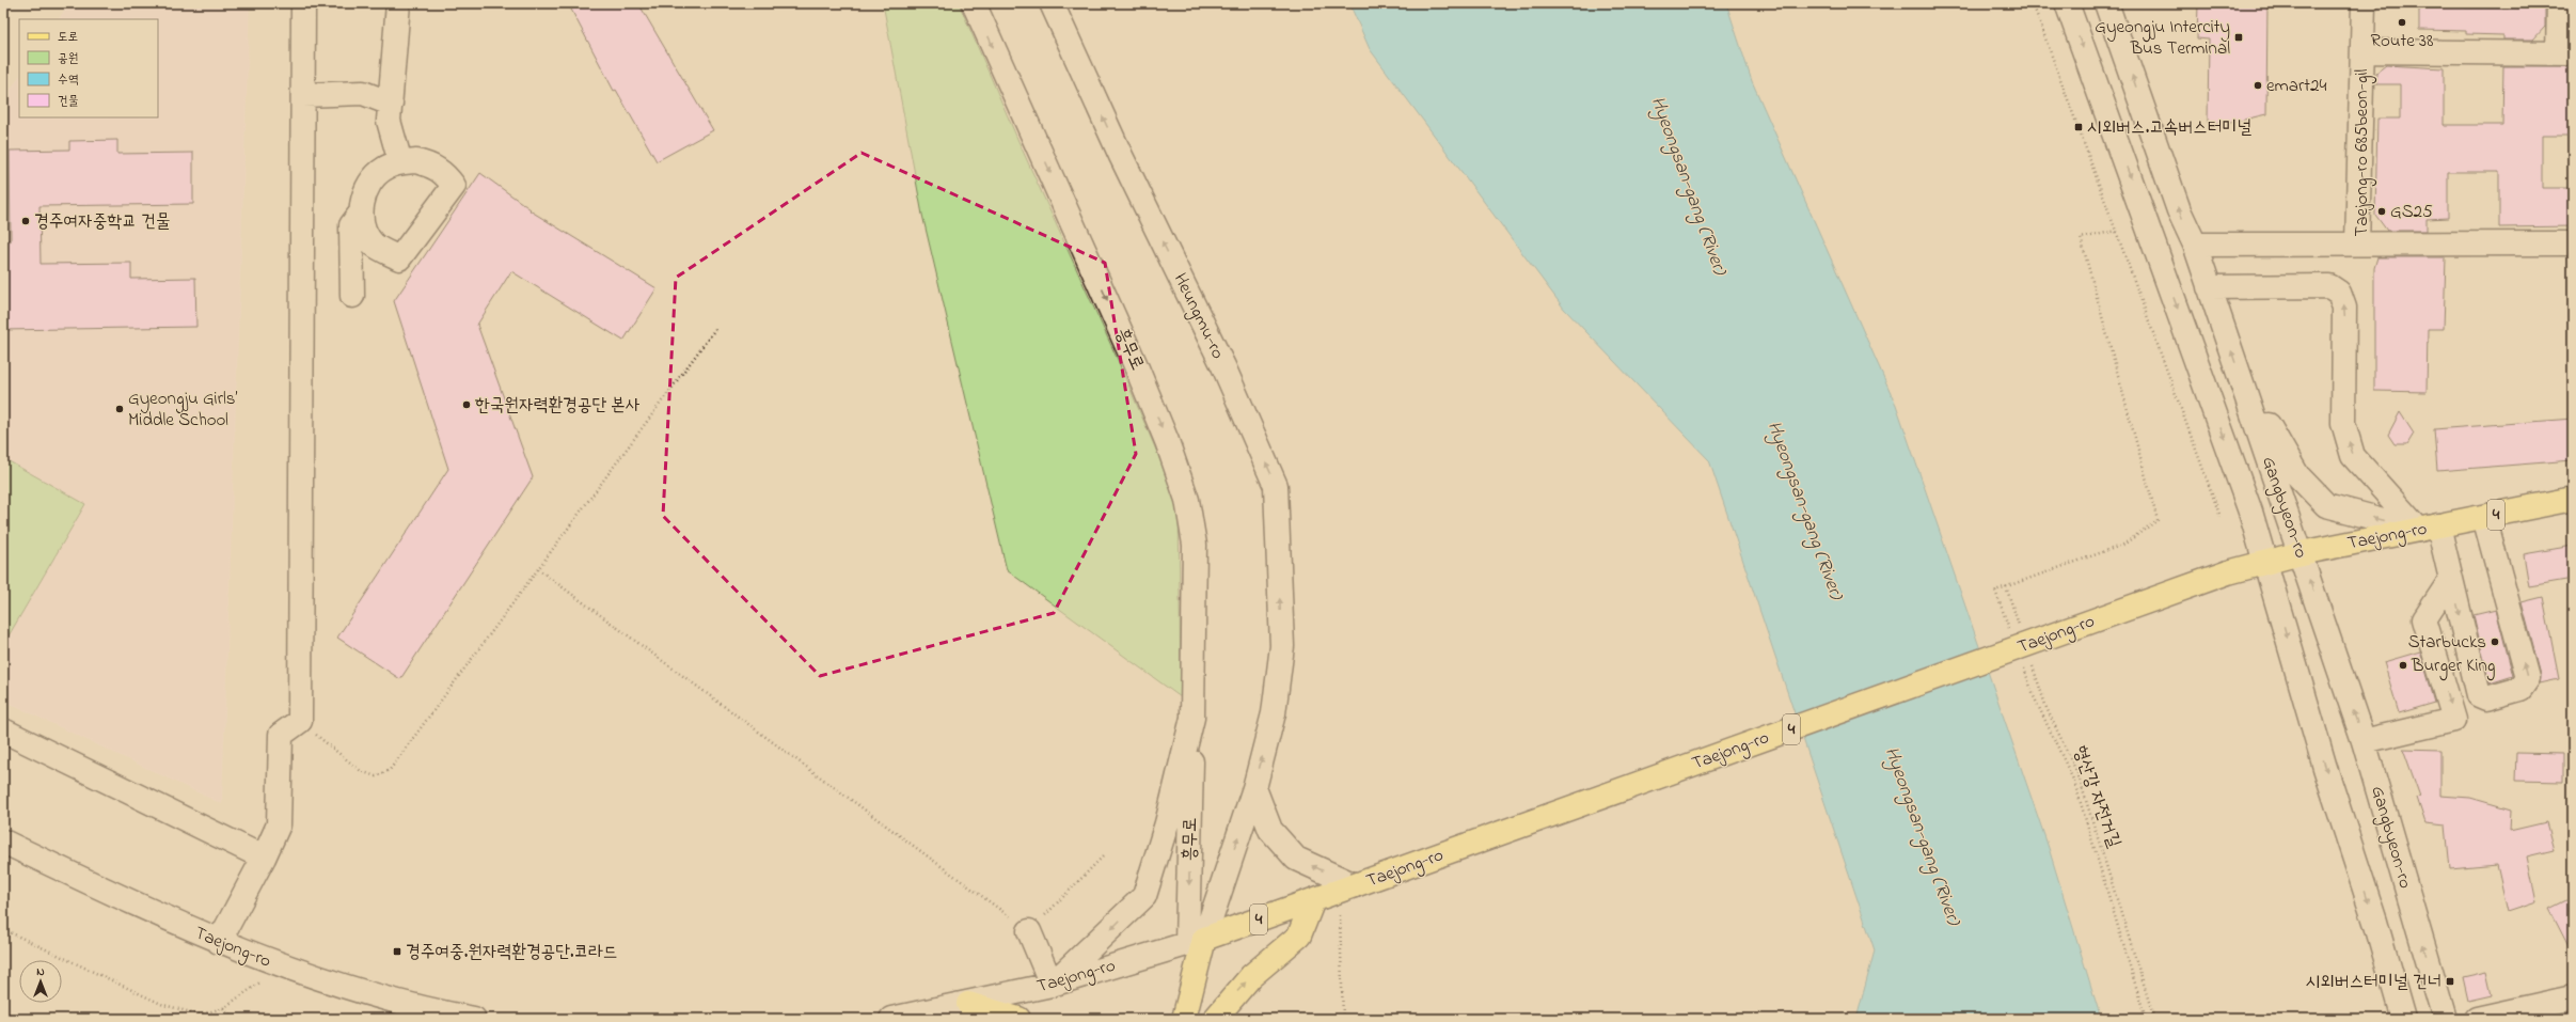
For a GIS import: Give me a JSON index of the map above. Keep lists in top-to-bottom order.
{
  "streets": {
    "main road": ["4", "Taejong-ro"],
    "street": [
      "Taejong-ro 685beon-gil",
      "Heungmu-ro",
      "흥무로",
      "Gangbyeon-ro"
    ],
    "path": ["형산강 자전거길"]
  },
  "crossings": [
    ["흥무로", "Taejong-ro"],
    ["Gangbyeon-ro", "Taejong-ro"]
  ],
  "one_way": ["Heungmu-ro", "흥무로"],
  "water": ["Hyeongsan-gang (River)"],
  "places": {
    "other": [
      "Route 38",
      "emart24",
      "GS25",
      "경주여자중학교 건물",
      "한국원자력환경공단 본사",
      "Gyeongju Girls’ Middle School",
      "Starbucks",
      "Burger King"
    ],
    "transit": [
      "Gyeongju Intercity Bus Terminal",
      "시외버스.고속버스터미널",
      "경주여중.원자력환경공단.코라드",
      "시외버스터미널 건너"
    ]
  },
  "legend": [
    "도로",
    "공원",
    "수역",
    "건물"
  ],
  "north": "top"
}
